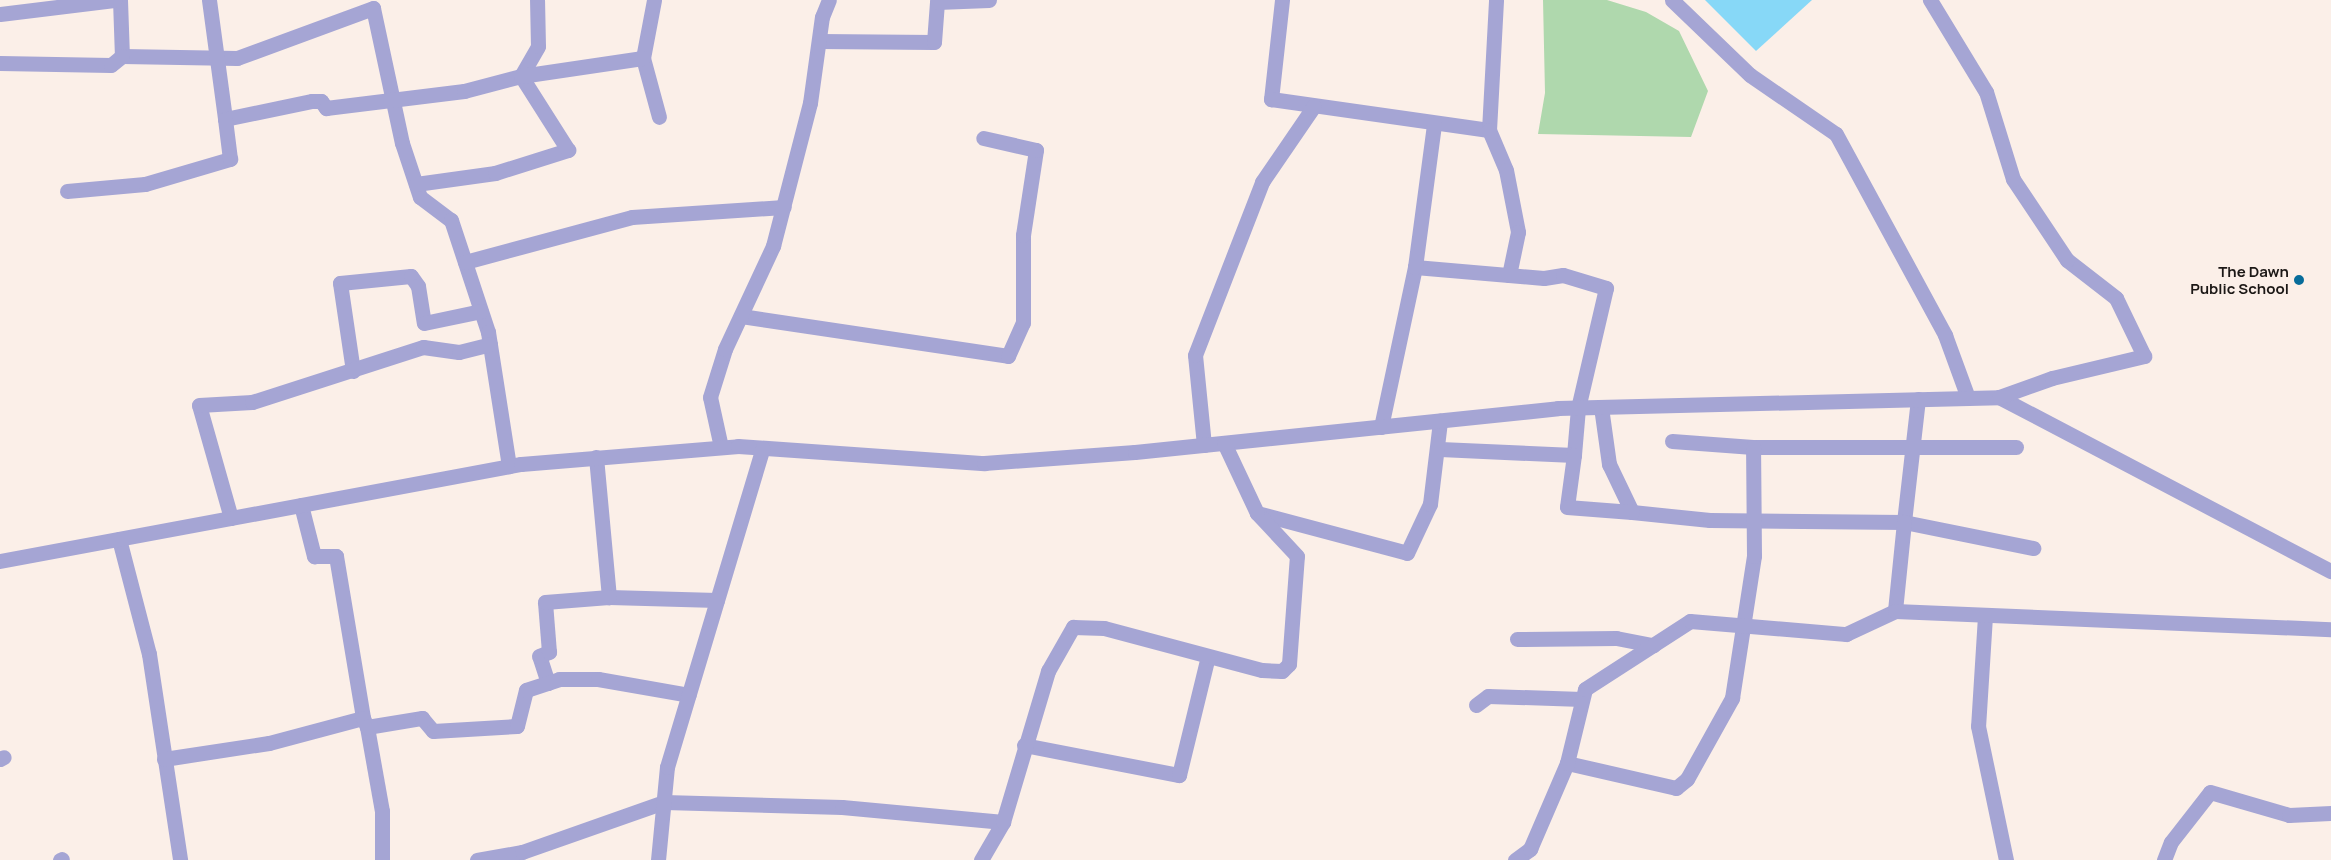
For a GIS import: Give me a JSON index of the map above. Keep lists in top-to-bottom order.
{
  "places": ["The Dawn Public School"]
}
